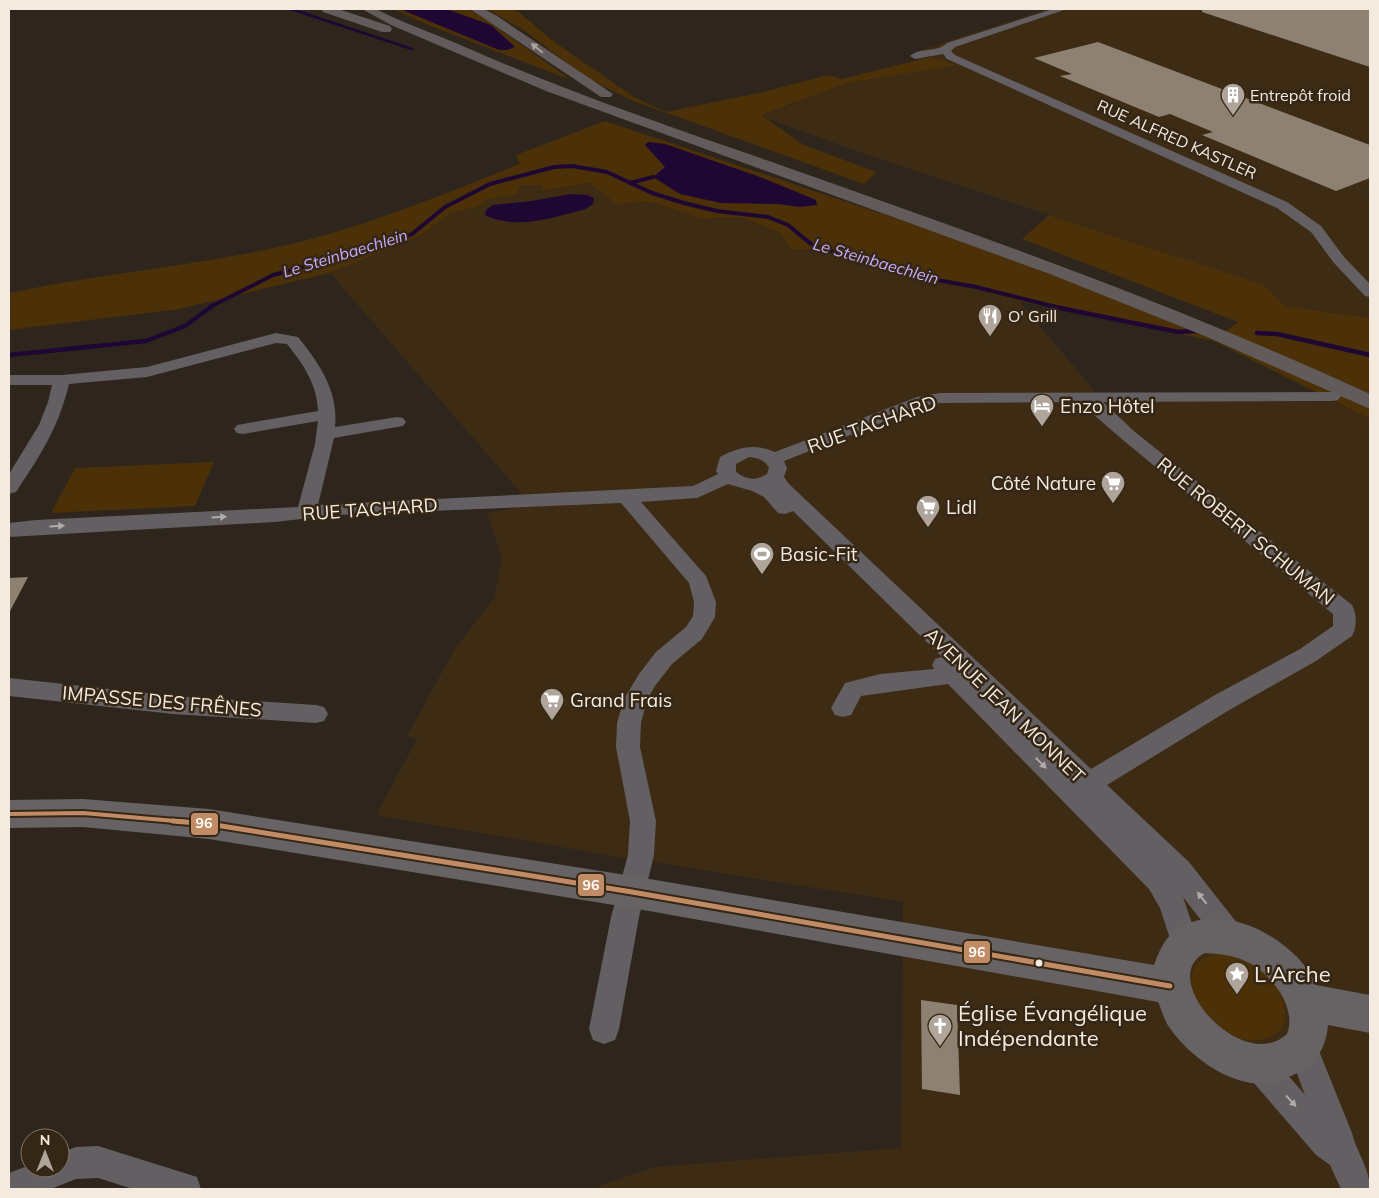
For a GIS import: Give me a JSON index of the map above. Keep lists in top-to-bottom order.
{
  "streets": {
    "street": [
      "RUE ALFRED KASTLER",
      "RUE TACHARD",
      "RUE ROBERT SCHUMAN",
      "IMPASSE DES FRÊNES",
      "AVENUE JEAN MONNET"
    ]
  },
  "crossings": [
    ["RUE TACHARD", "RUE ROBERT SCHUMAN"],
    ["RUE TACHARD", "AVENUE JEAN MONNET"],
    ["RUE ROBERT SCHUMAN", "AVENUE JEAN MONNET"]
  ],
  "water": ["Le Steinbaechlein"],
  "places": {
    "building": ["Entrepôt froid"],
    "restaurant": ["O' Grill"],
    "hotel": ["Enzo Hôtel"],
    "supermarket": ["Côté Nature", "Lidl", "Grand Frais"],
    "sports": ["Basic-Fit"],
    "place": ["L'Arche"],
    "church": ["Église Évangélique Indépendante"]
  },
  "lines": ["transit line 96"],
  "north": "top"
}
